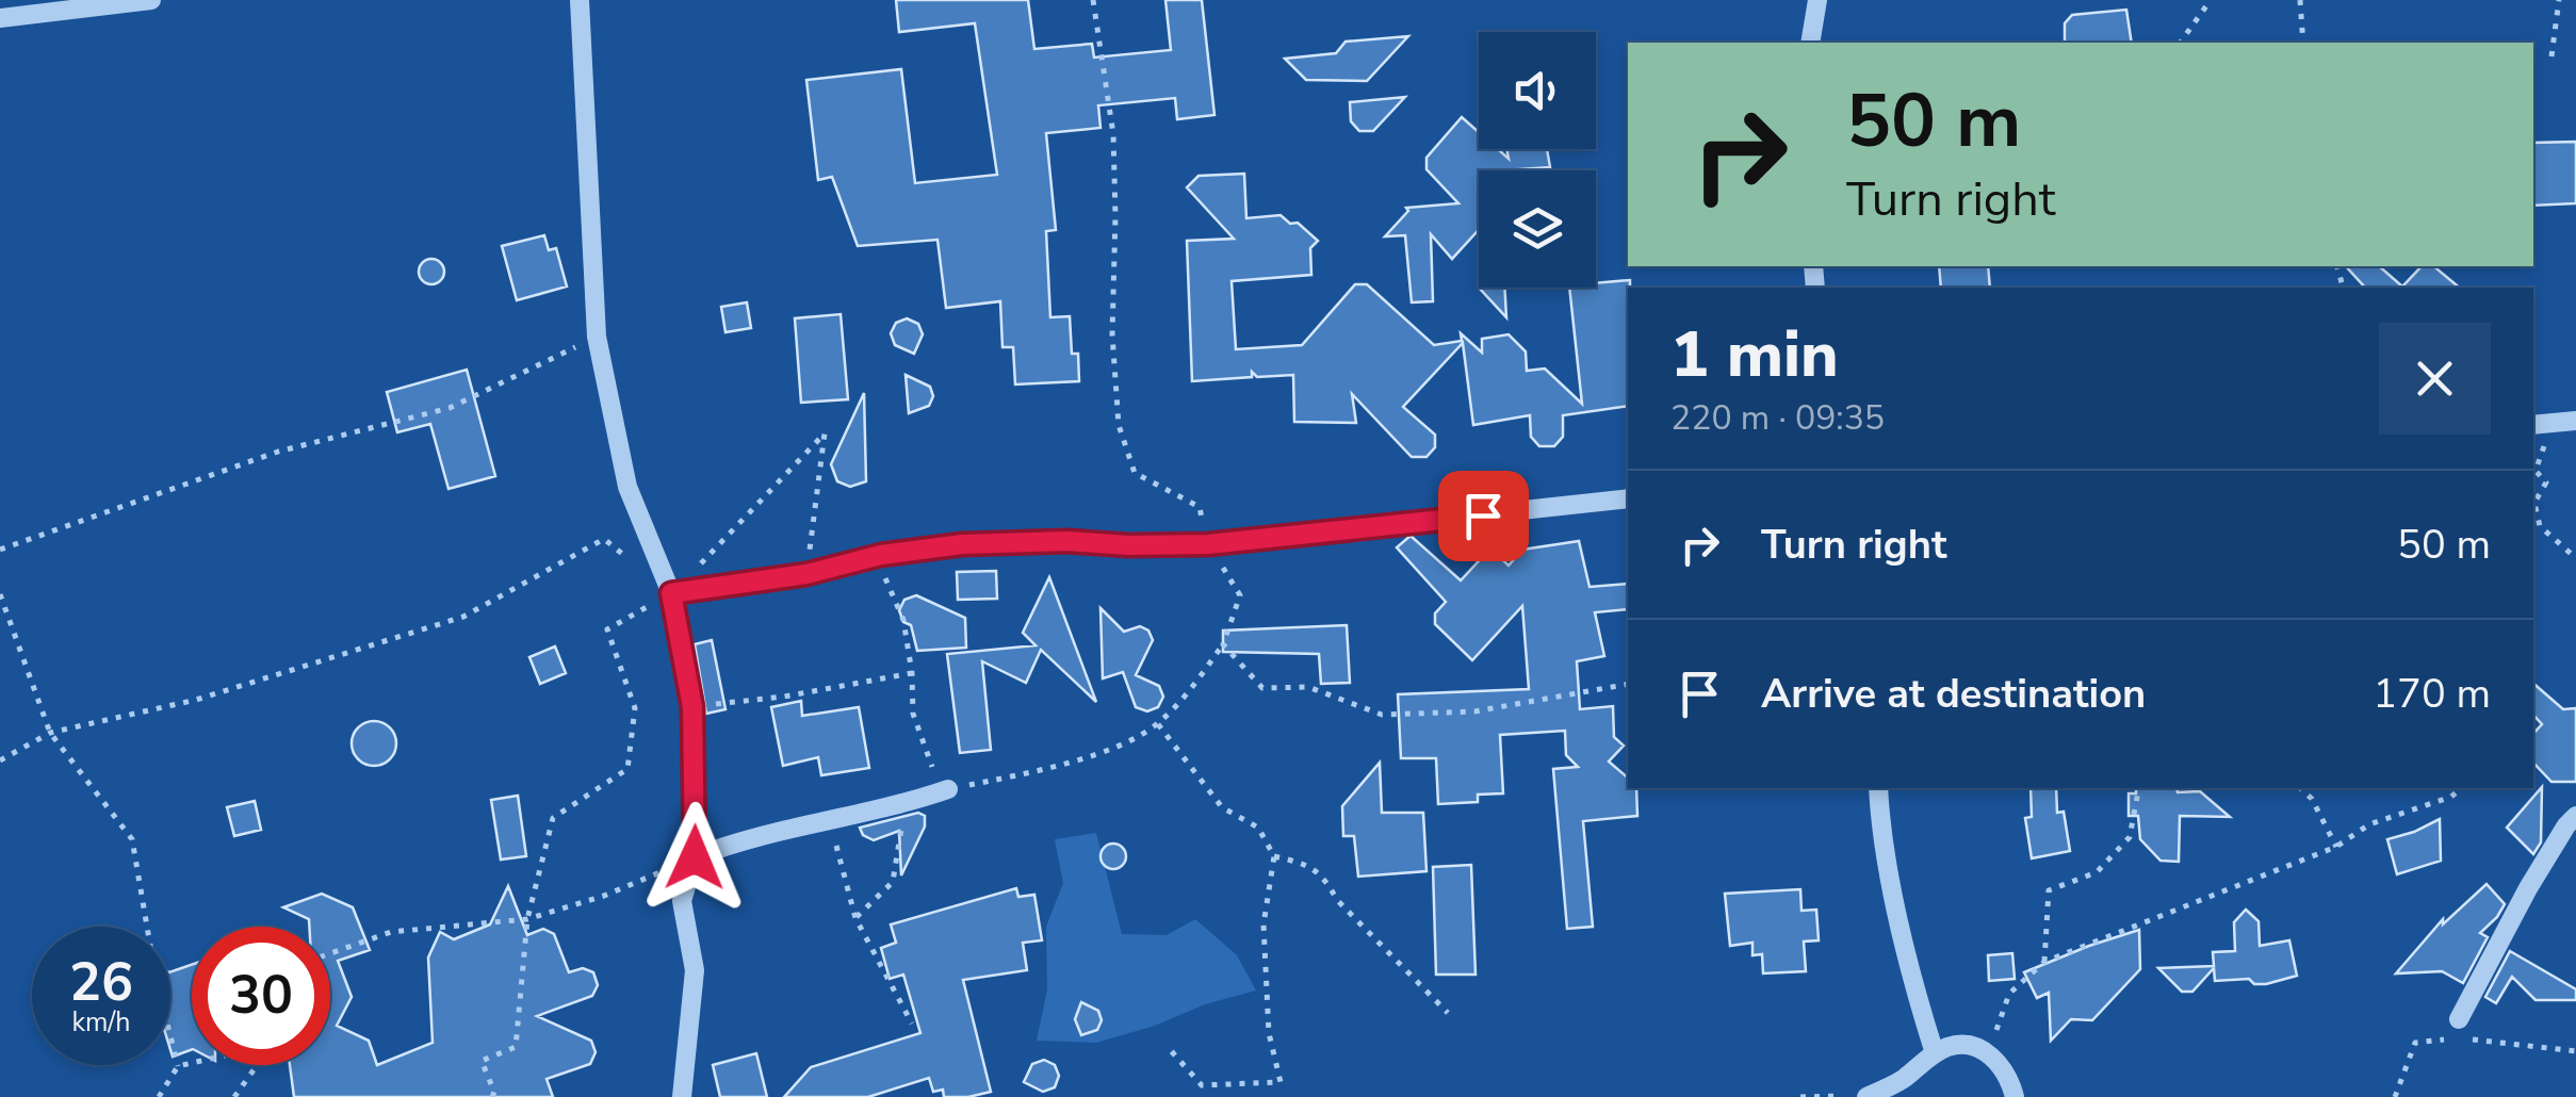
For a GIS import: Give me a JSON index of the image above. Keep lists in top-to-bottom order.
{
  "page": {
    "turn": ["50 m", "Turn right"],
    "heading": ["1 min", "220 m · 09:35"],
    "list": [
      {
        "name": "Turn right",
        "value": "50 m"
      },
      {
        "name": "Arrive at destination",
        "value": "170 m"
      }
    ],
    "speed": "26 km/h",
    "limit": "30"
  }
}
